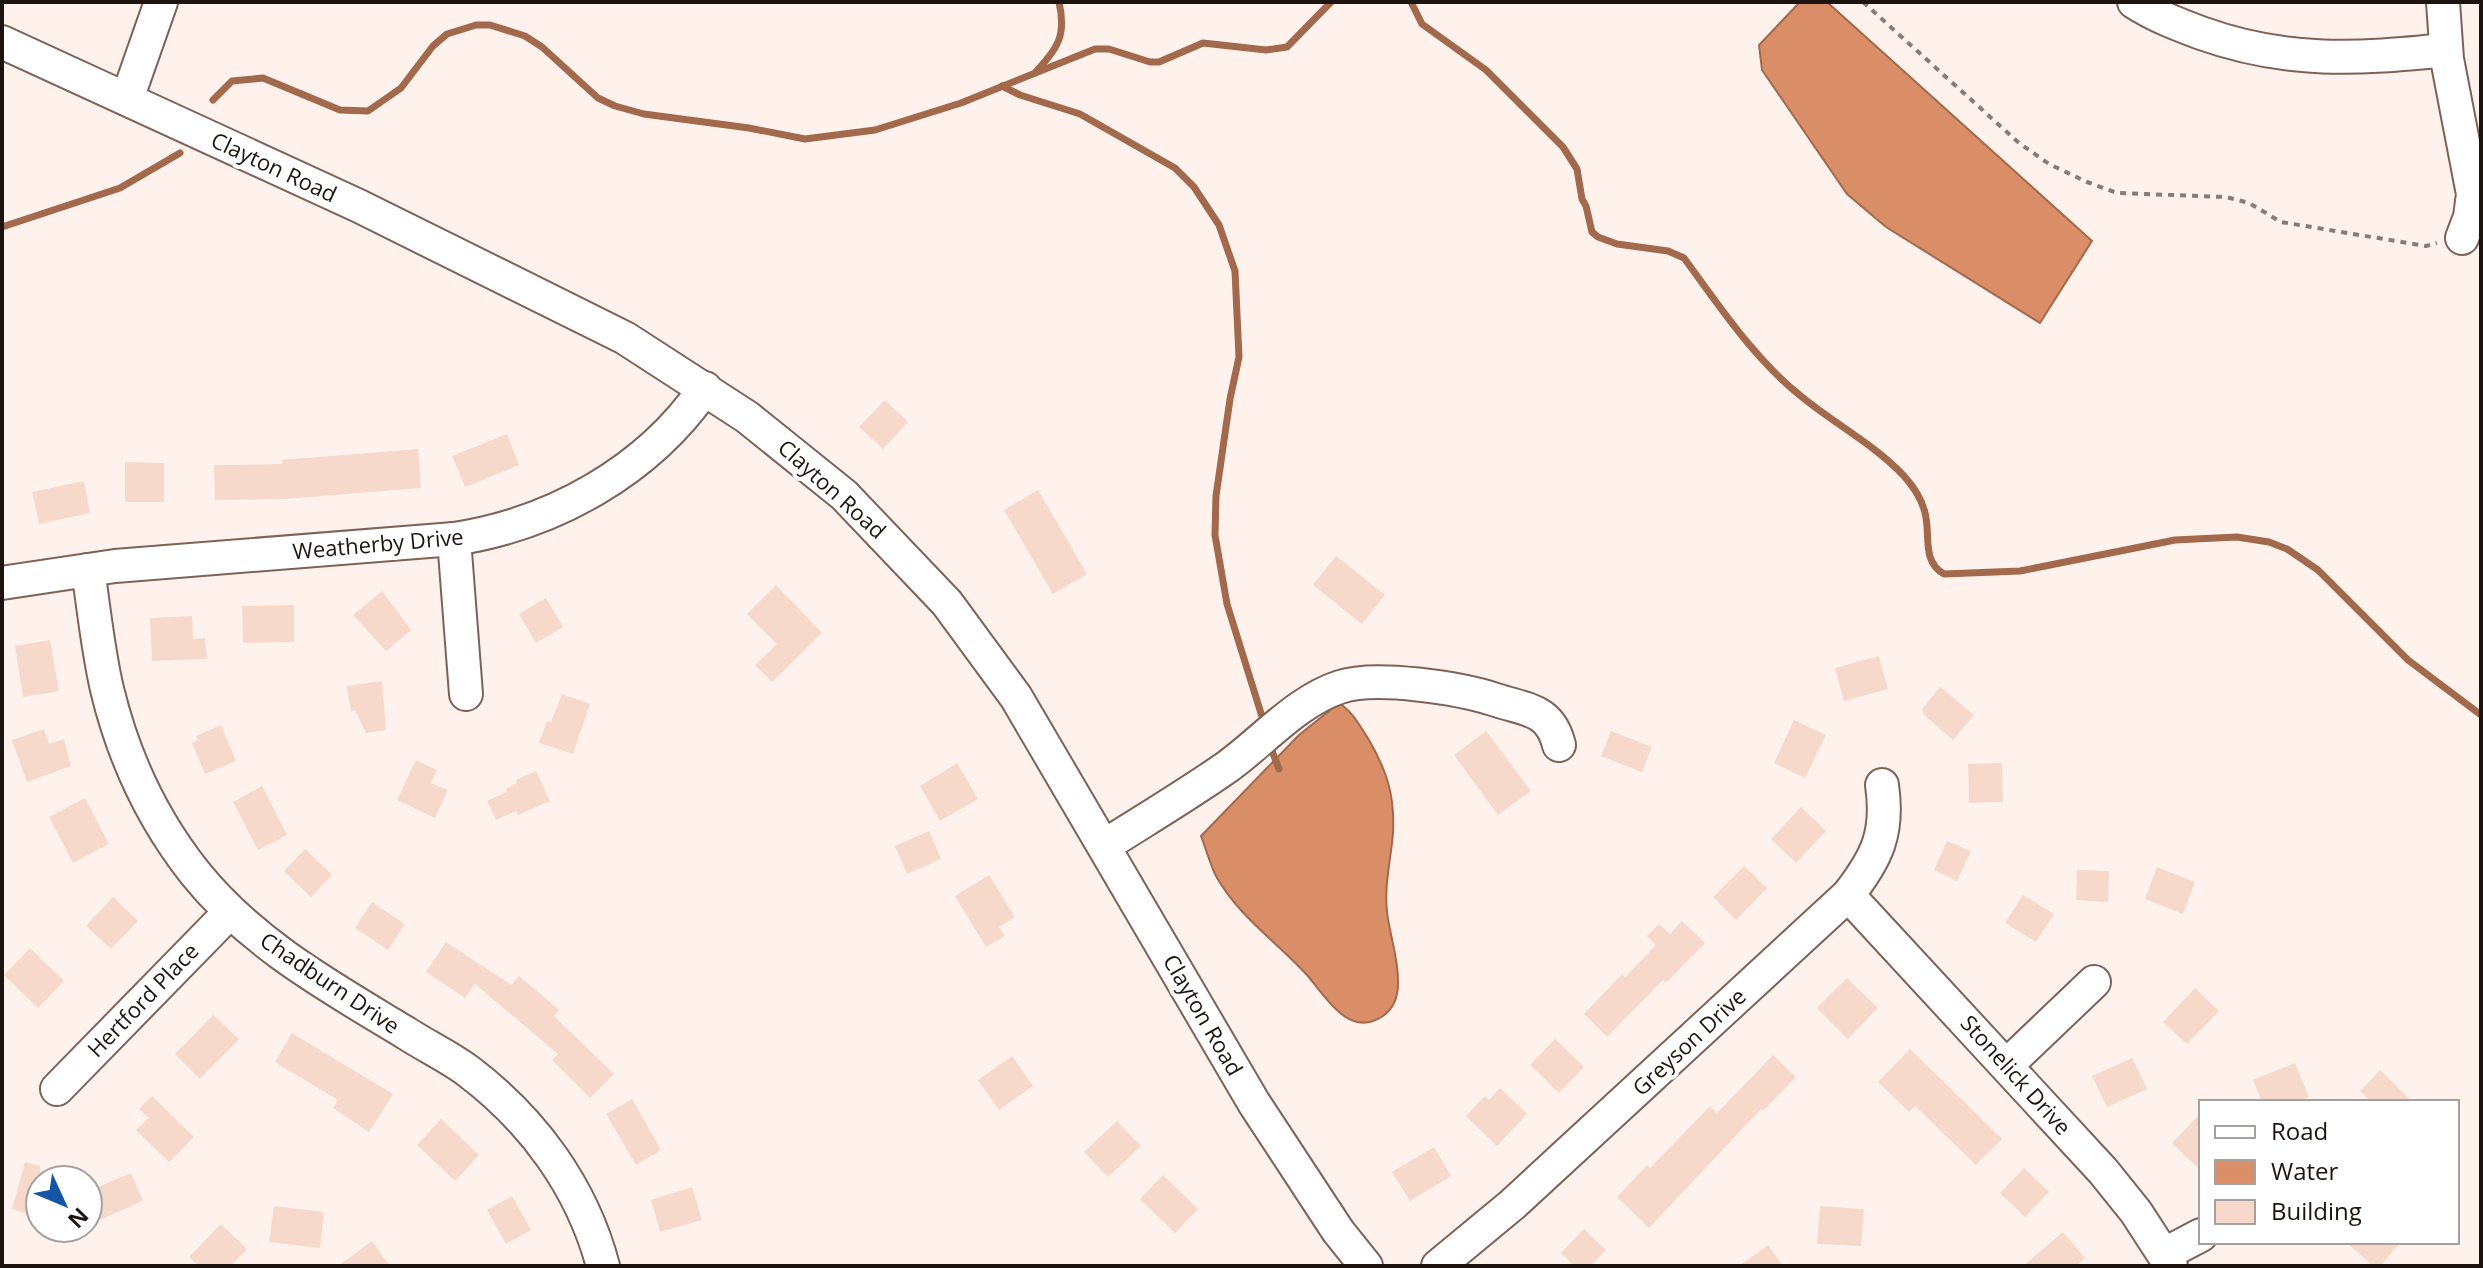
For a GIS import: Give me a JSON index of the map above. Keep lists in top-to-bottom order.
{
  "streets": {
    "street": [
      "Clayton Road",
      "Weatherby Drive",
      "Chadburn Drive",
      "Hertford Place",
      "Greyson Drive",
      "Stonelick Drive"
    ]
  },
  "crossings": [
    ["Clayton Road", "Weatherby Drive"],
    ["Weatherby Drive", "Chadburn Drive"],
    ["Chadburn Drive", "Hertford Place"],
    ["Greyson Drive", "Stonelick Drive"]
  ],
  "legend": ["Road", "Water", "Building"],
  "north": "bottom right"
}
